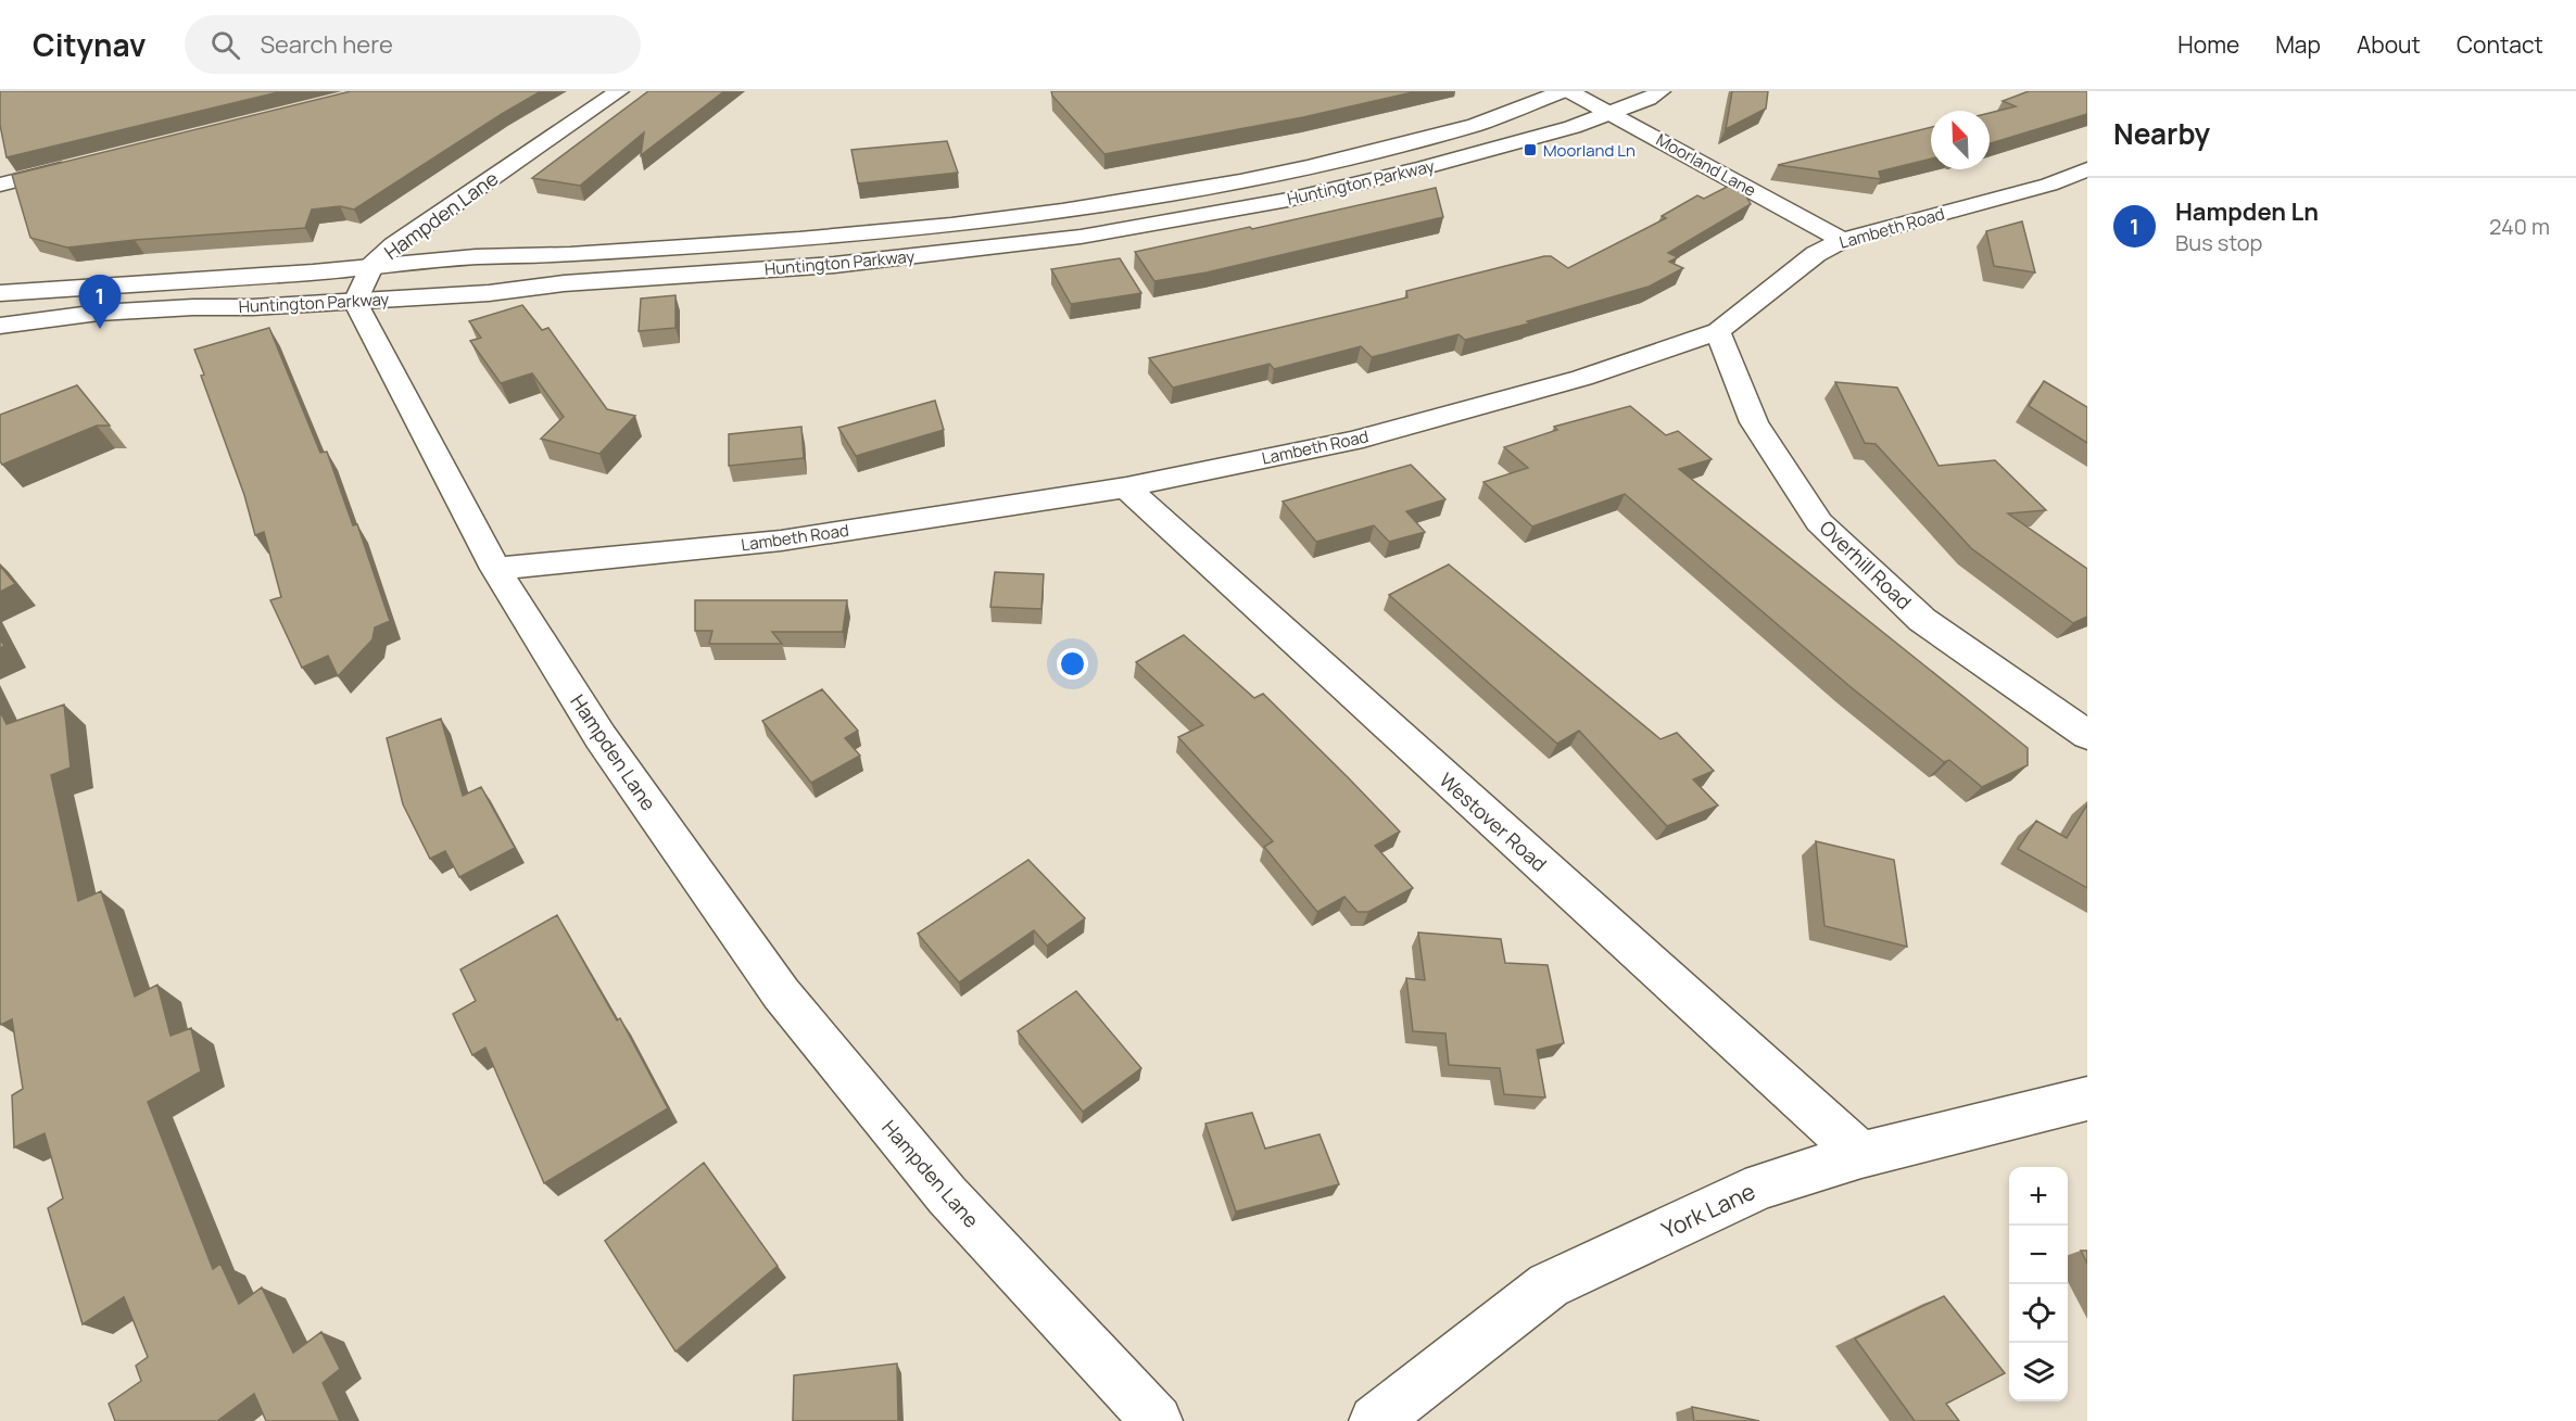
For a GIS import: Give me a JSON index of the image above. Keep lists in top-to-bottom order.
{
  "streets": {
    "street": [
      "Moorland Lane",
      "Huntington Parkway",
      "Hampden Lane",
      "Lambeth Road",
      "Overhill Road",
      "Westover Road",
      "York Lane"
    ]
  },
  "crossings": [
    ["Moorland Lane", "Huntington Parkway"],
    ["Moorland Lane", "Lambeth Road"],
    ["Huntington Parkway", "Hampden Lane"],
    ["Hampden Lane", "Lambeth Road"],
    ["Lambeth Road", "Overhill Road"],
    ["Lambeth Road", "Westover Road"],
    ["Westover Road", "York Lane"]
  ],
  "places": {
    "transit": ["Moorland Ln"]
  },
  "north": "top left",
  "page": {
    "header": "Citynav",
    "search": "Search here",
    "nav": [
      "Home",
      "Map",
      "About",
      "Contact"
    ],
    "heading": "Nearby",
    "list": [
      {
        "mark": "1",
        "name": "Hampden Ln",
        "note": "Bus stop",
        "value": "240 m"
      }
    ],
    "pins": "1",
    "map_buttons": ["+", "−"]
  }
}
